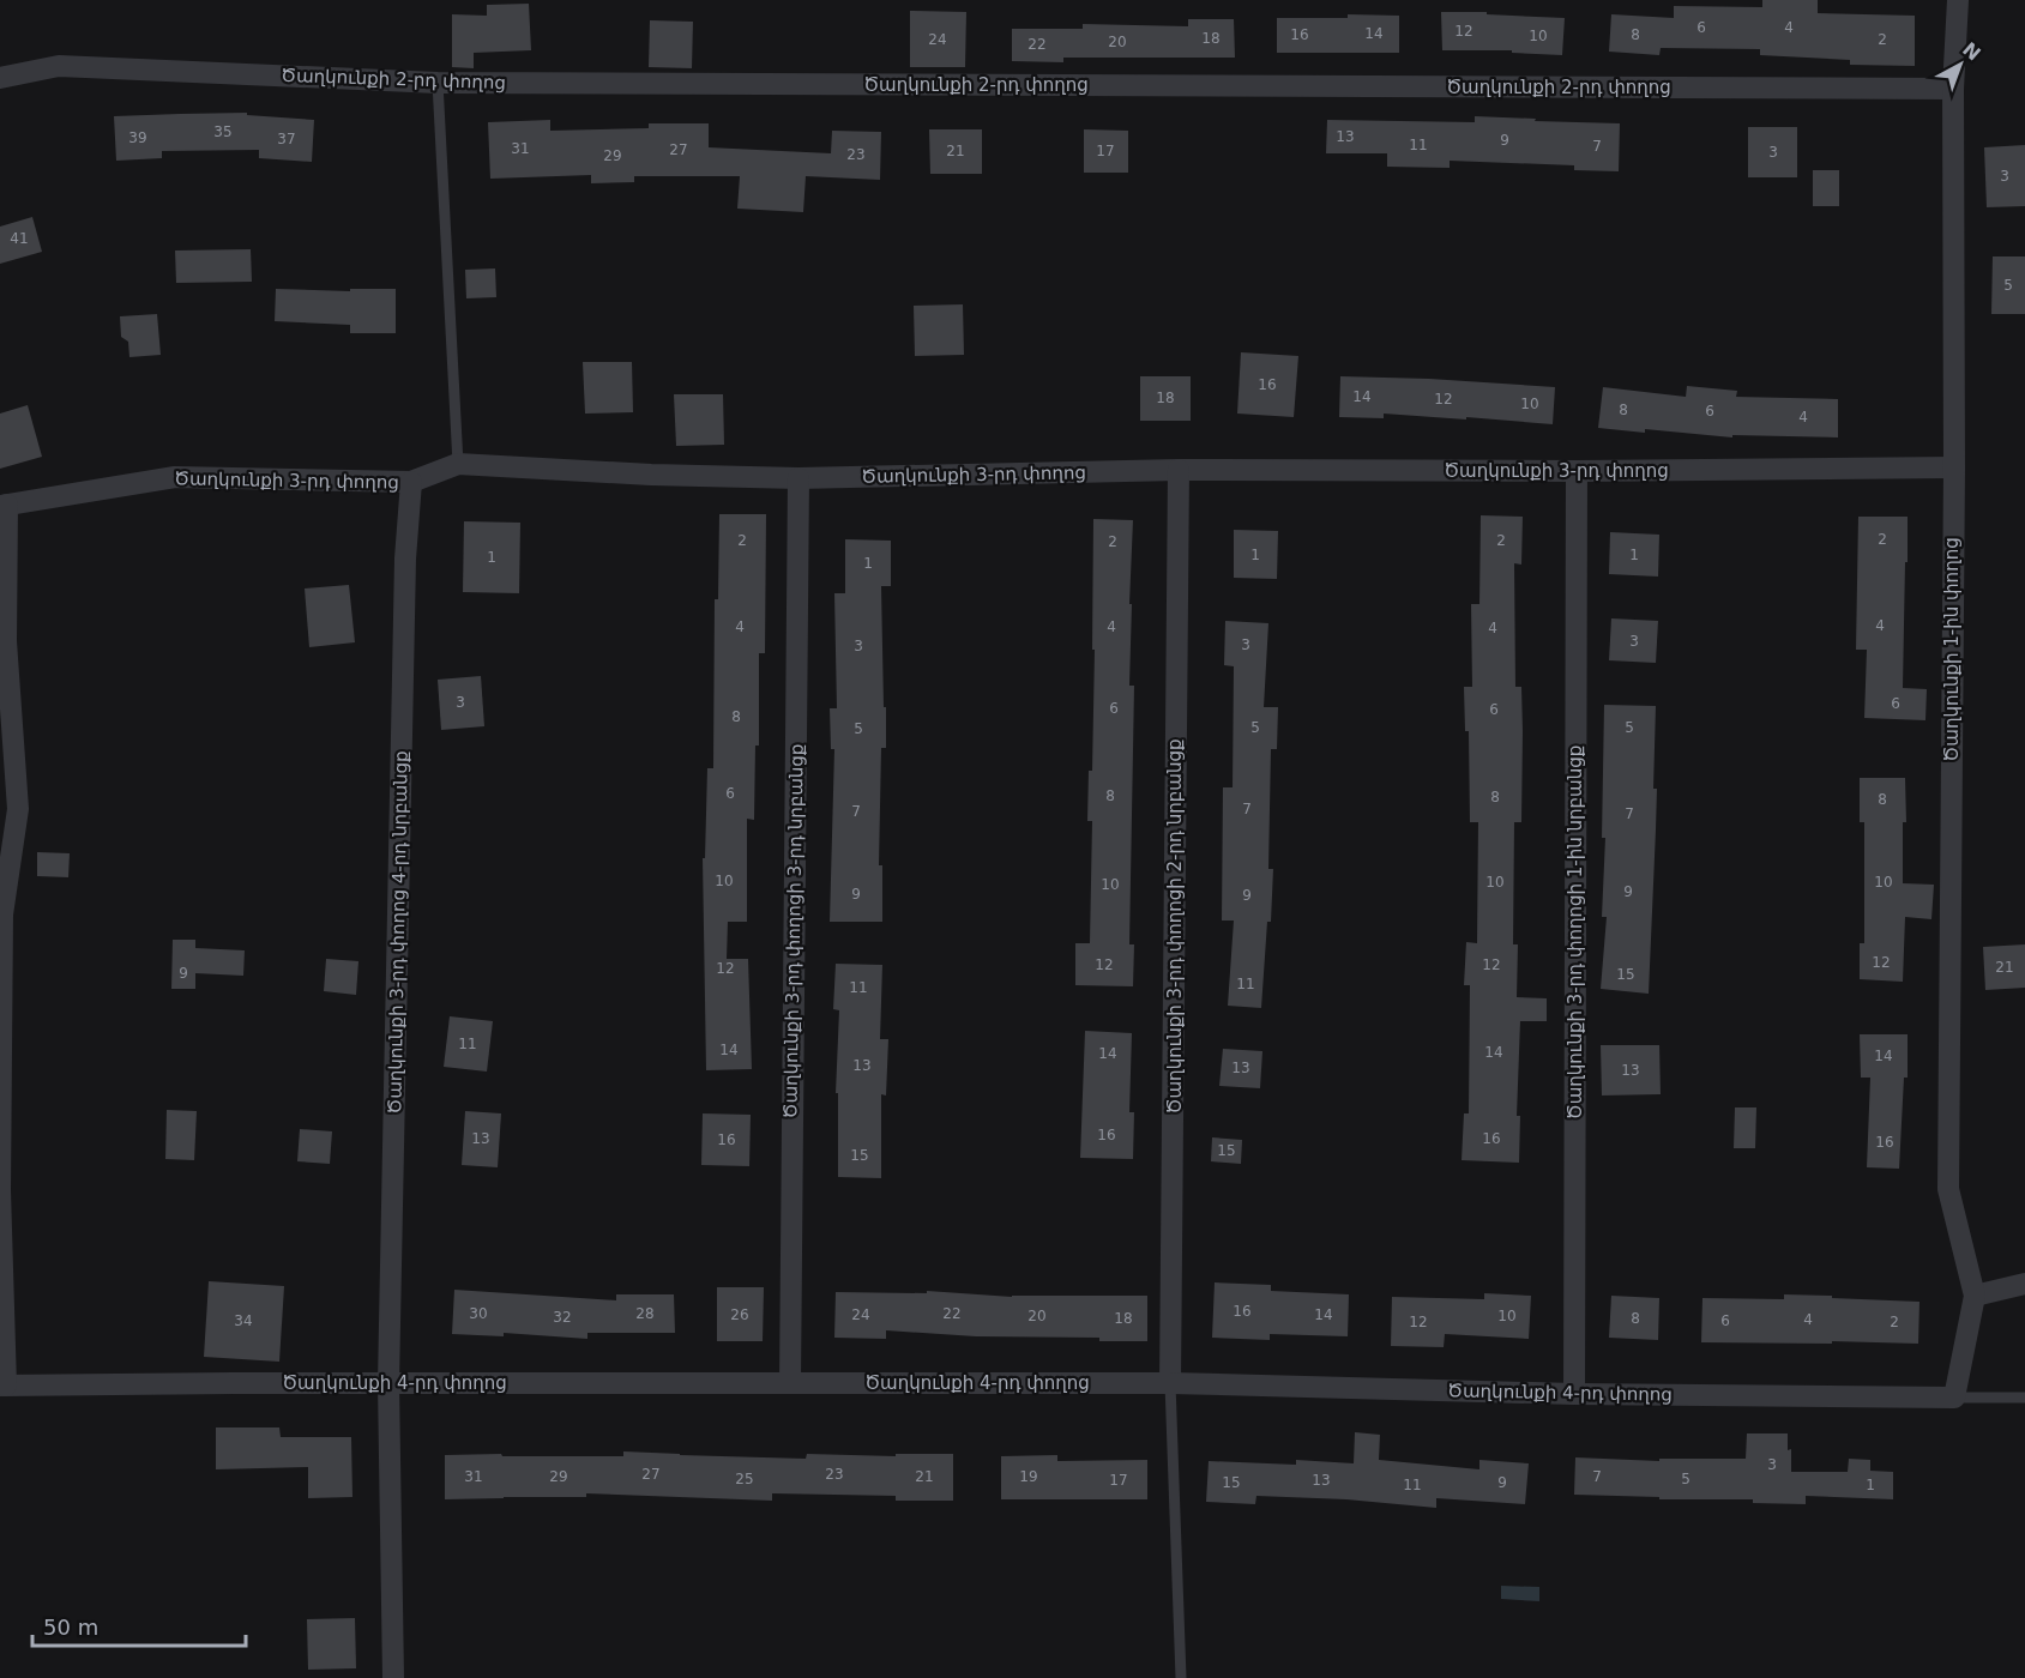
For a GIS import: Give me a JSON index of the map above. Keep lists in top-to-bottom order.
{
  "streets": {
    "street": [
      "Ծաղկունքի 2-րդ փողոց",
      "Ծաղկունքի 3-րդ փողոց",
      "Ծաղկունքի 1-ին փողոց",
      "Ծաղկունքի 3-րդ փողոցի 2-րդ նրբանցք",
      "Ծաղկունքի 3-րդ փողոցի 3-րդ նրբանցք",
      "Ծաղկունքի 3-րդ փողոց 4-րդ նրբանցք",
      "Ծաղկունքի 3-րդ փողոցի 1-ին նրբանցք",
      "Ծաղկունքի 4-րդ փողոց"
    ]
  },
  "crossings": [
    ["Ծաղկունքի 2-րդ փողոց", "Ծաղկունքի 1-ին փողոց"],
    ["Ծաղկունքի 3-րդ փողոց", "Ծաղկունքի 1-ին փողոց"],
    ["Ծաղկունքի 3-րդ փողոց", "Ծաղկունքի 3-րդ փողոցի 2-րդ նրբանցք"],
    ["Ծաղկունքի 3-րդ փողոց", "Ծաղկունքի 3-րդ փողոցի 3-րդ նրբանցք"],
    ["Ծաղկունքի 3-րդ փողոց", "Ծաղկունքի 3-րդ փողոց 4-րդ նրբանցք"],
    ["Ծաղկունքի 3-րդ փողոց", "Ծաղկունքի 3-րդ փողոցի 1-ին նրբանցք"],
    ["Ծաղկունքի 3-րդ փողոցի 2-րդ նրբանցք", "Ծաղկունքի 4-րդ փողոց"],
    ["Ծաղկունքի 3-րդ փողոցի 3-րդ նրբանցք", "Ծաղկունքի 4-րդ փողոց"],
    ["Ծաղկունքի 3-րդ փողոց 4-րդ նրբանցք", "Ծաղկունքի 4-րդ փողոց"],
    ["Ծաղկունքի 3-րդ փողոցի 1-ին նրբանցք", "Ծաղկունքի 4-րդ փողոց"]
  ],
  "house_numbers": [
    "6",
    "4",
    "12",
    "14",
    "16",
    "8",
    "10",
    "18",
    "24",
    "2",
    "20",
    "22",
    "35",
    "13",
    "39",
    "37",
    "9",
    "11",
    "7",
    "31",
    "27",
    "21",
    "17",
    "3",
    "23",
    "29",
    "3",
    "41",
    "5",
    "16",
    "14",
    "18",
    "12",
    "10",
    "8",
    "6",
    "4",
    "2",
    "2",
    "2",
    "2",
    "1",
    "1",
    "1",
    "1",
    "4",
    "4",
    "4",
    "4",
    "3",
    "3",
    "3",
    "3",
    "6",
    "6",
    "6",
    "8",
    "5",
    "5",
    "5",
    "6",
    "8",
    "8",
    "8",
    "7",
    "7",
    "7",
    "10",
    "10",
    "10",
    "10",
    "9",
    "9",
    "9",
    "12",
    "12",
    "12",
    "21",
    "12",
    "9",
    "15",
    "11",
    "11",
    "11",
    "14",
    "14",
    "14",
    "14",
    "13",
    "13",
    "13",
    "16",
    "13",
    "16",
    "16",
    "16",
    "15",
    "15",
    "16",
    "30",
    "28",
    "22",
    "26",
    "24",
    "14",
    "20",
    "10",
    "32",
    "18",
    "8",
    "4",
    "34",
    "6",
    "12",
    "2",
    "3",
    "27",
    "23",
    "31",
    "29",
    "21",
    "19",
    "7",
    "25",
    "5",
    "17",
    "13",
    "15",
    "9",
    "11",
    "1"
  ],
  "scale_bar": "50 m",
  "north": "top right"
}
